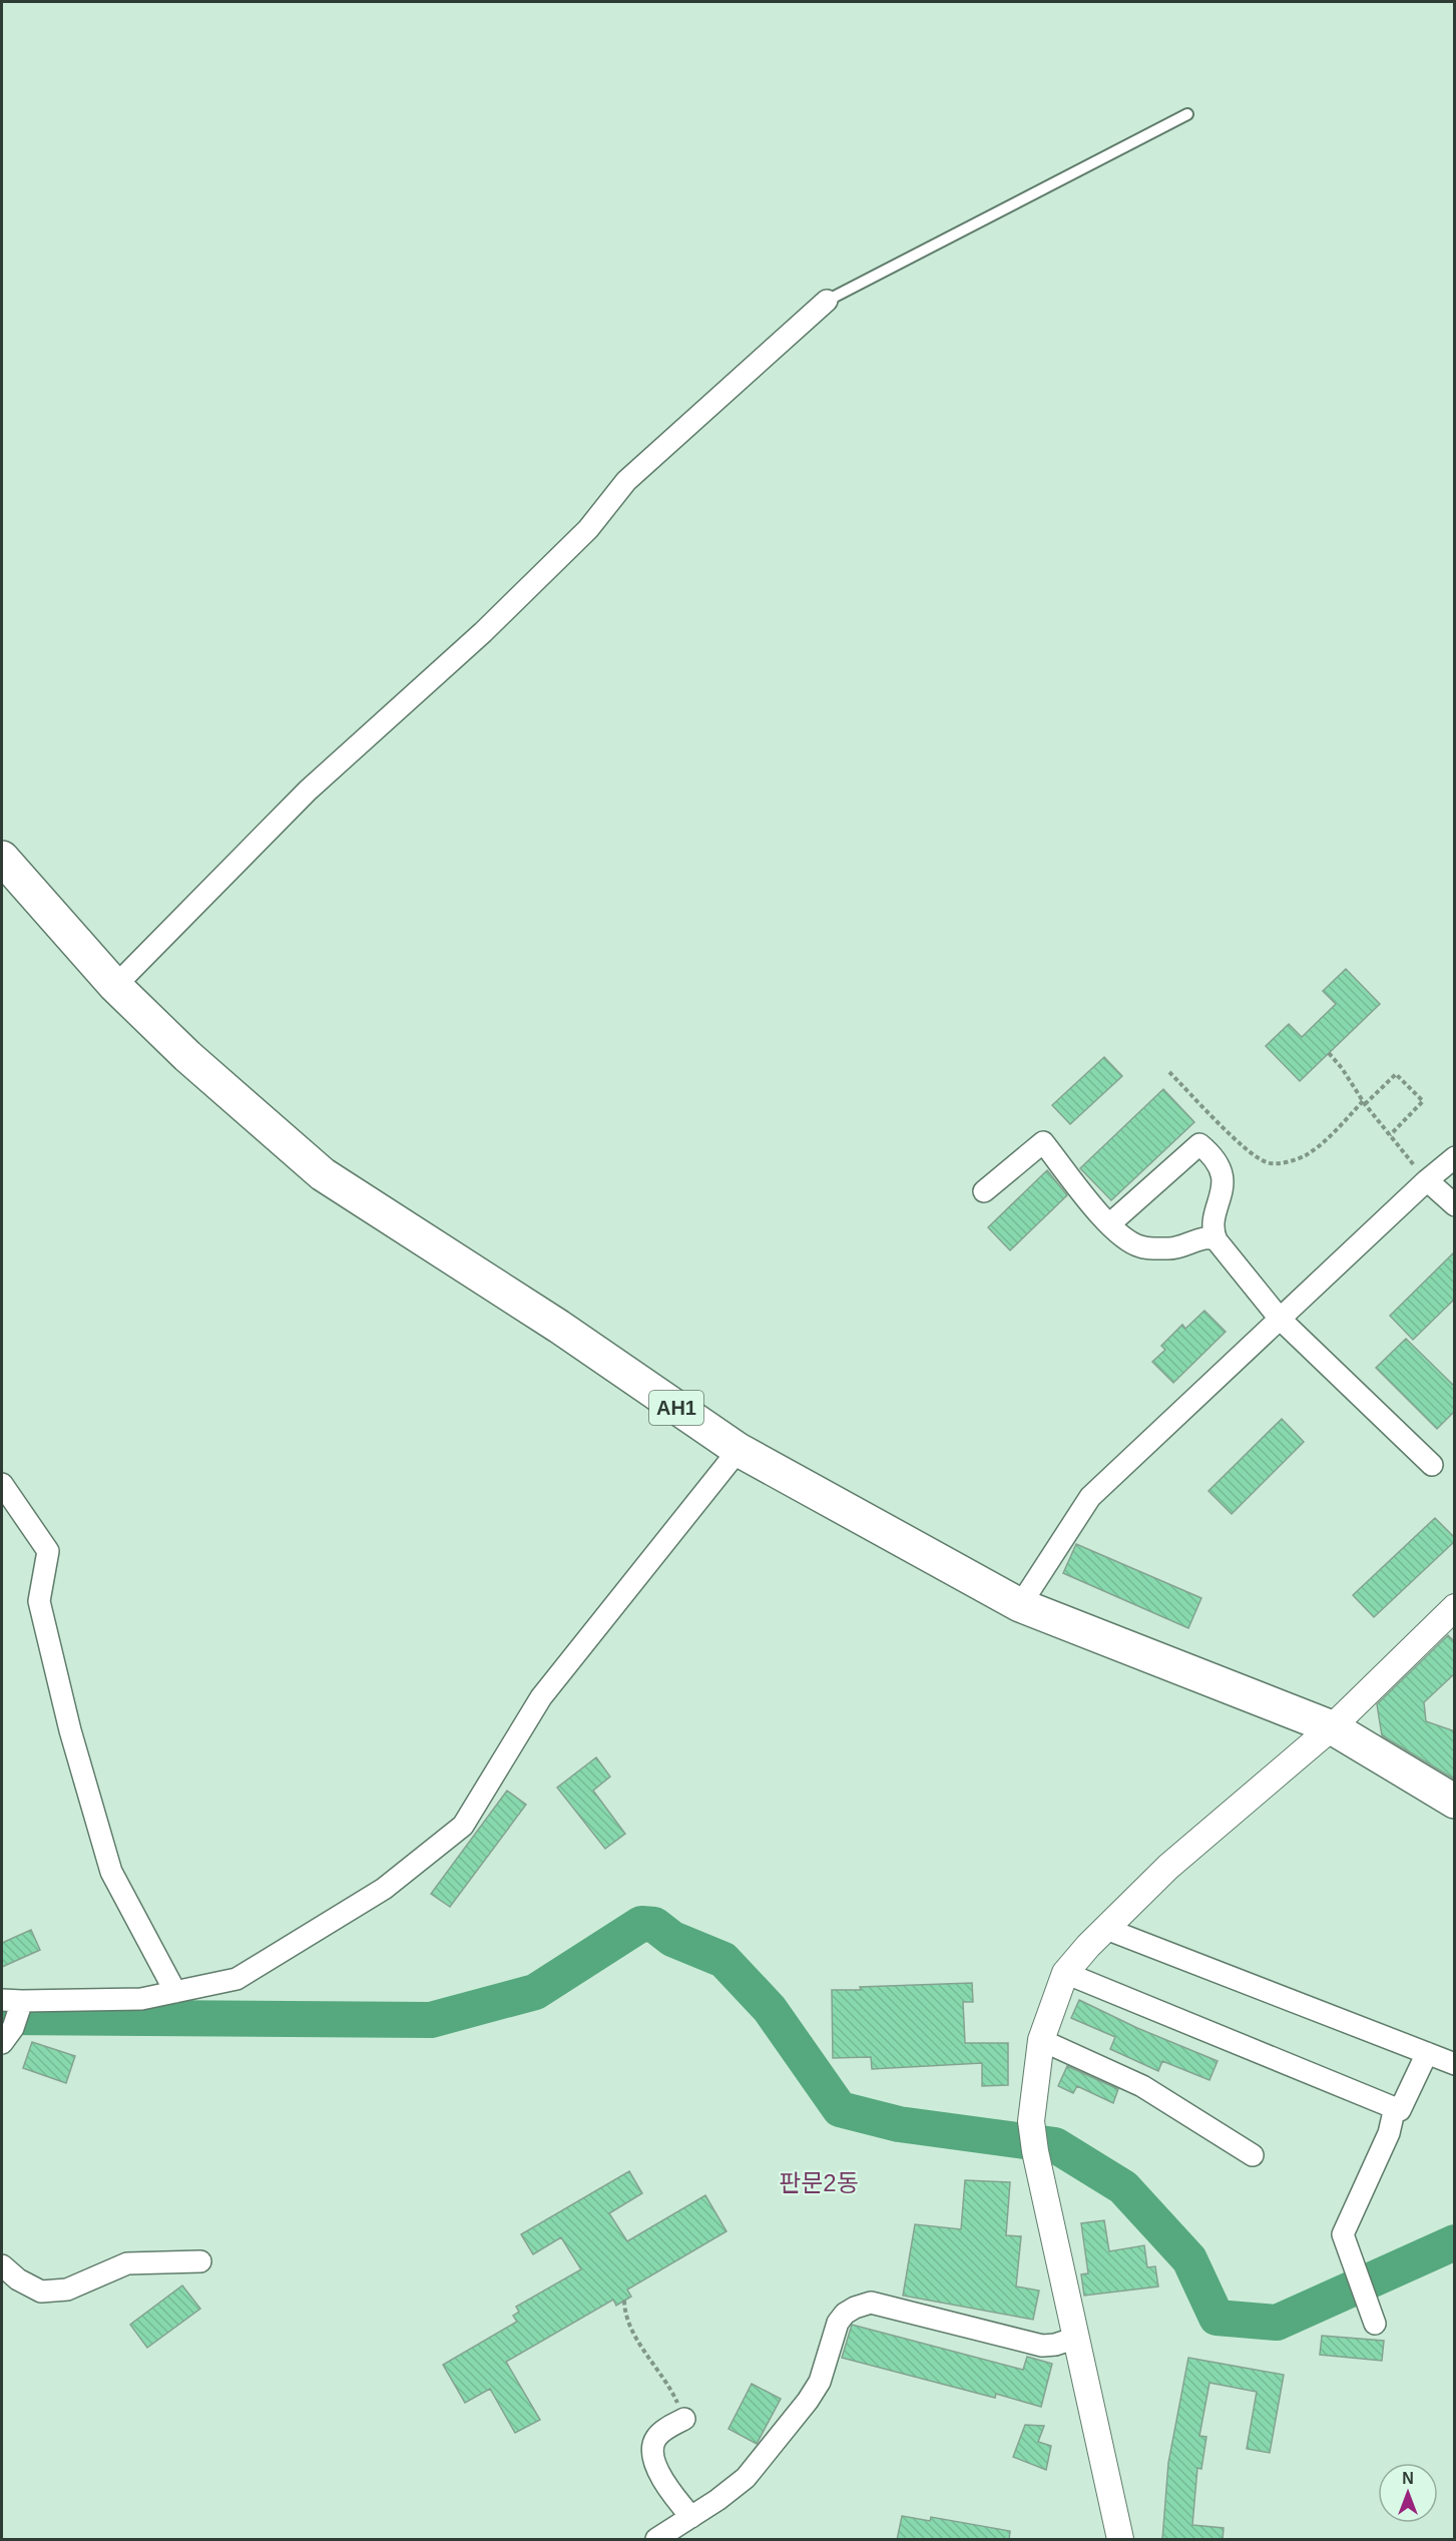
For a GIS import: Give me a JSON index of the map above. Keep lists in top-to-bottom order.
{
  "streets": {
    "main road": ["AH1"]
  },
  "districts": ["판문2동"],
  "north": "top"
}
